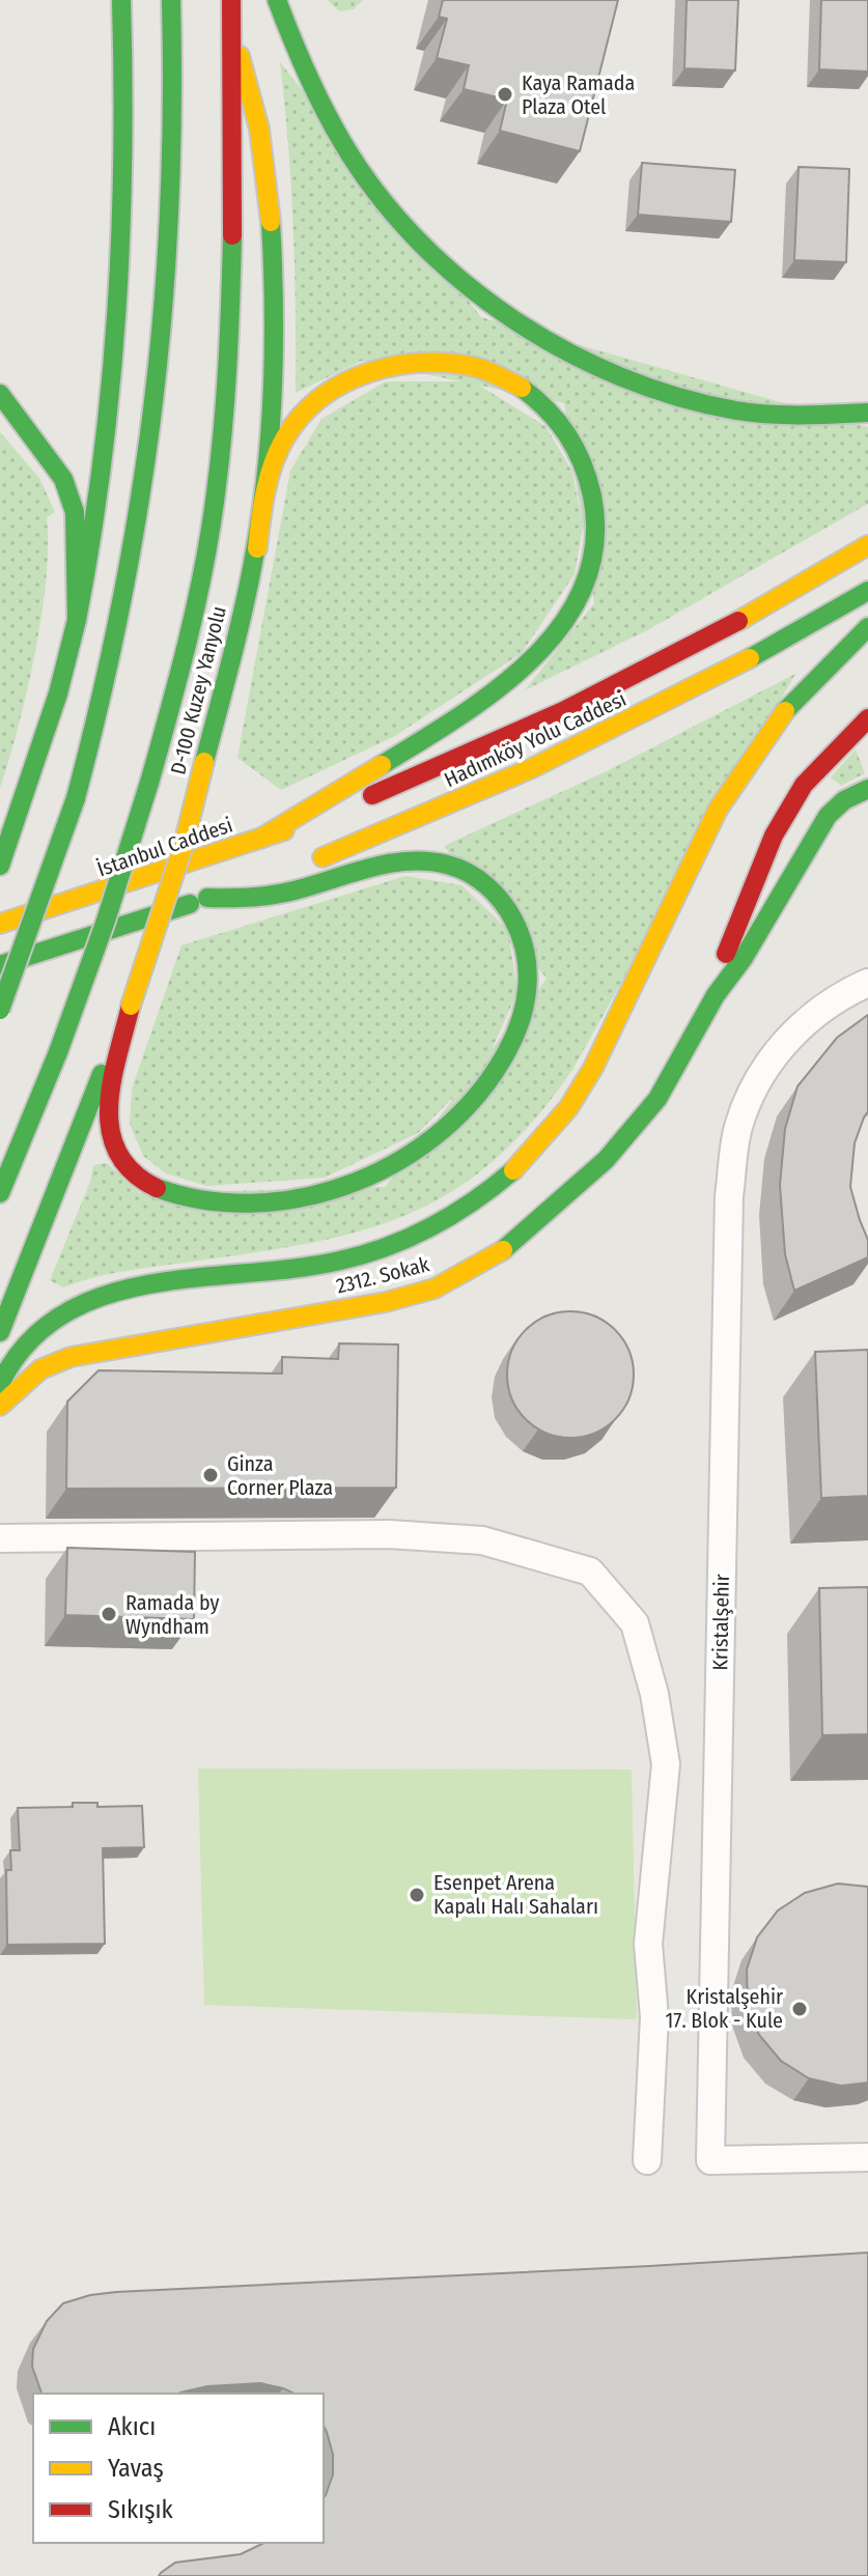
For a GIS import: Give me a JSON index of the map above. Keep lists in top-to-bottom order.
{
  "streets": {
    "main road": [
      "D-100 Kuzey Yanyolu",
      "Hadımköy Yolu Caddesi",
      "İstanbul Caddesi",
      "2312. Sokak"
    ],
    "street": ["Kristalşehir"]
  },
  "crossings": [
    ["Hadımköy Yolu Caddesi", "İstanbul Caddesi"]
  ],
  "places": [
    "Kaya Ramada Plaza Otel",
    "Ginza Corner Plaza",
    "Ramada by Wyndham",
    "Esenpet Arena Kapalı Halı Sahaları",
    "Kristalşehir 17. Blok - Kule"
  ],
  "legend": ["Akıcı", "Yavaş", "Sıkışık"]
}
